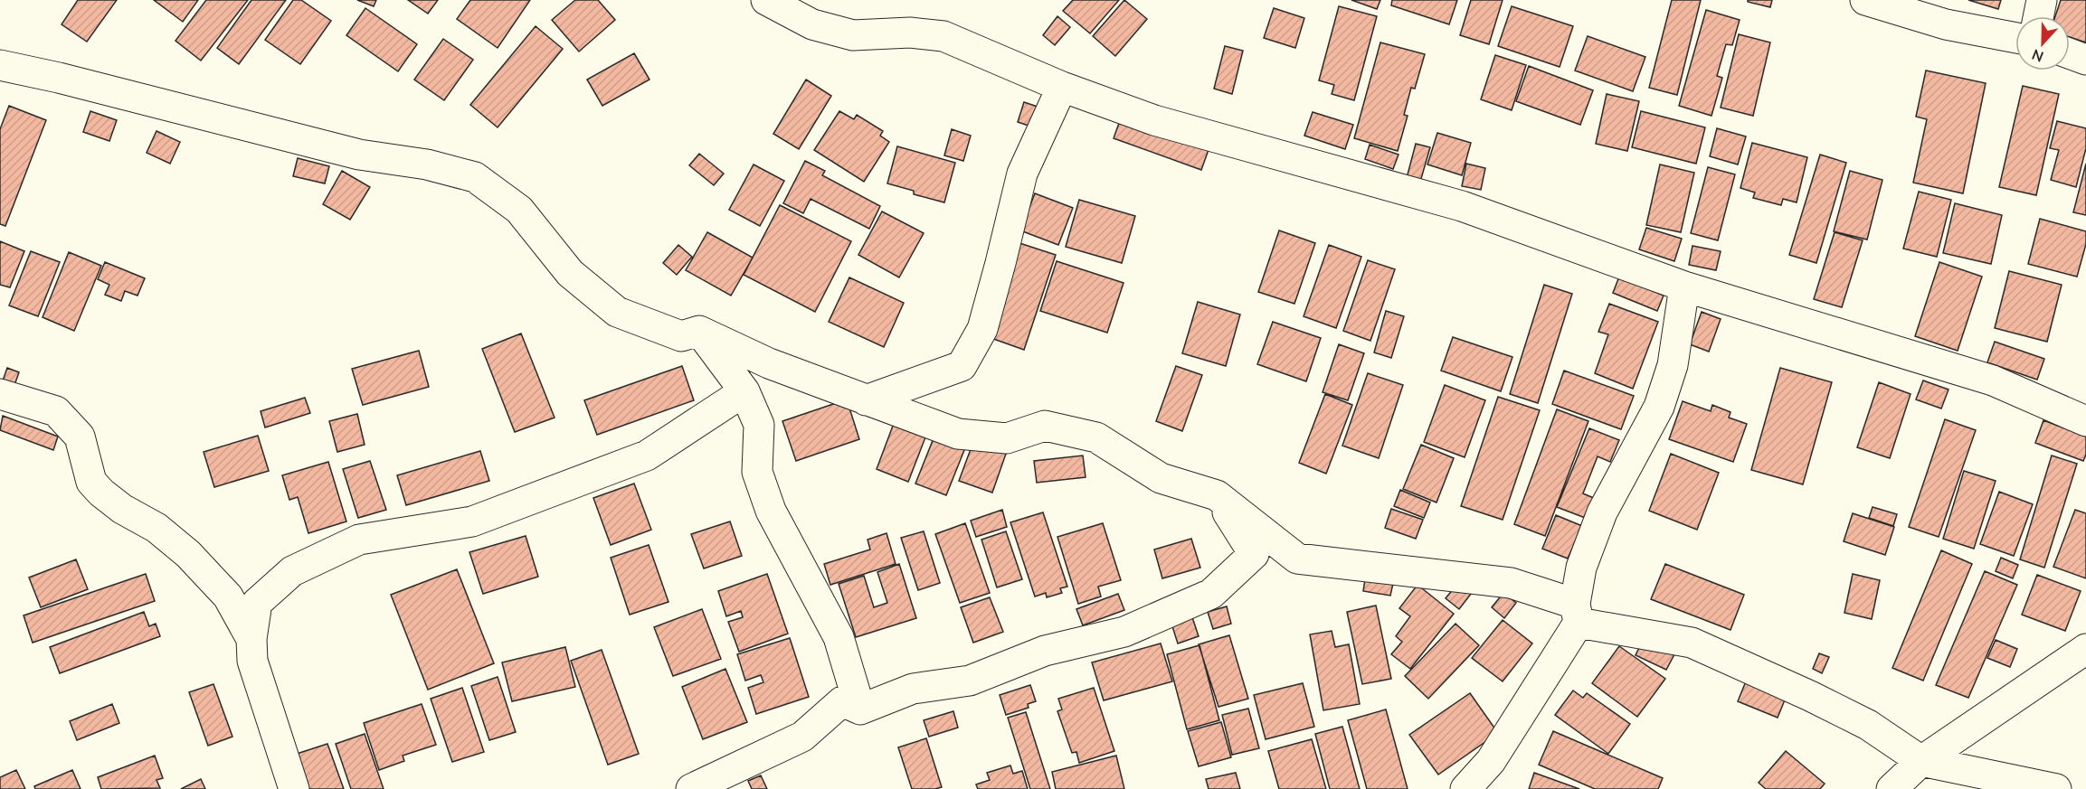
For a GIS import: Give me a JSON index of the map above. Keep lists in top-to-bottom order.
{
  "north": "bottom"
}
